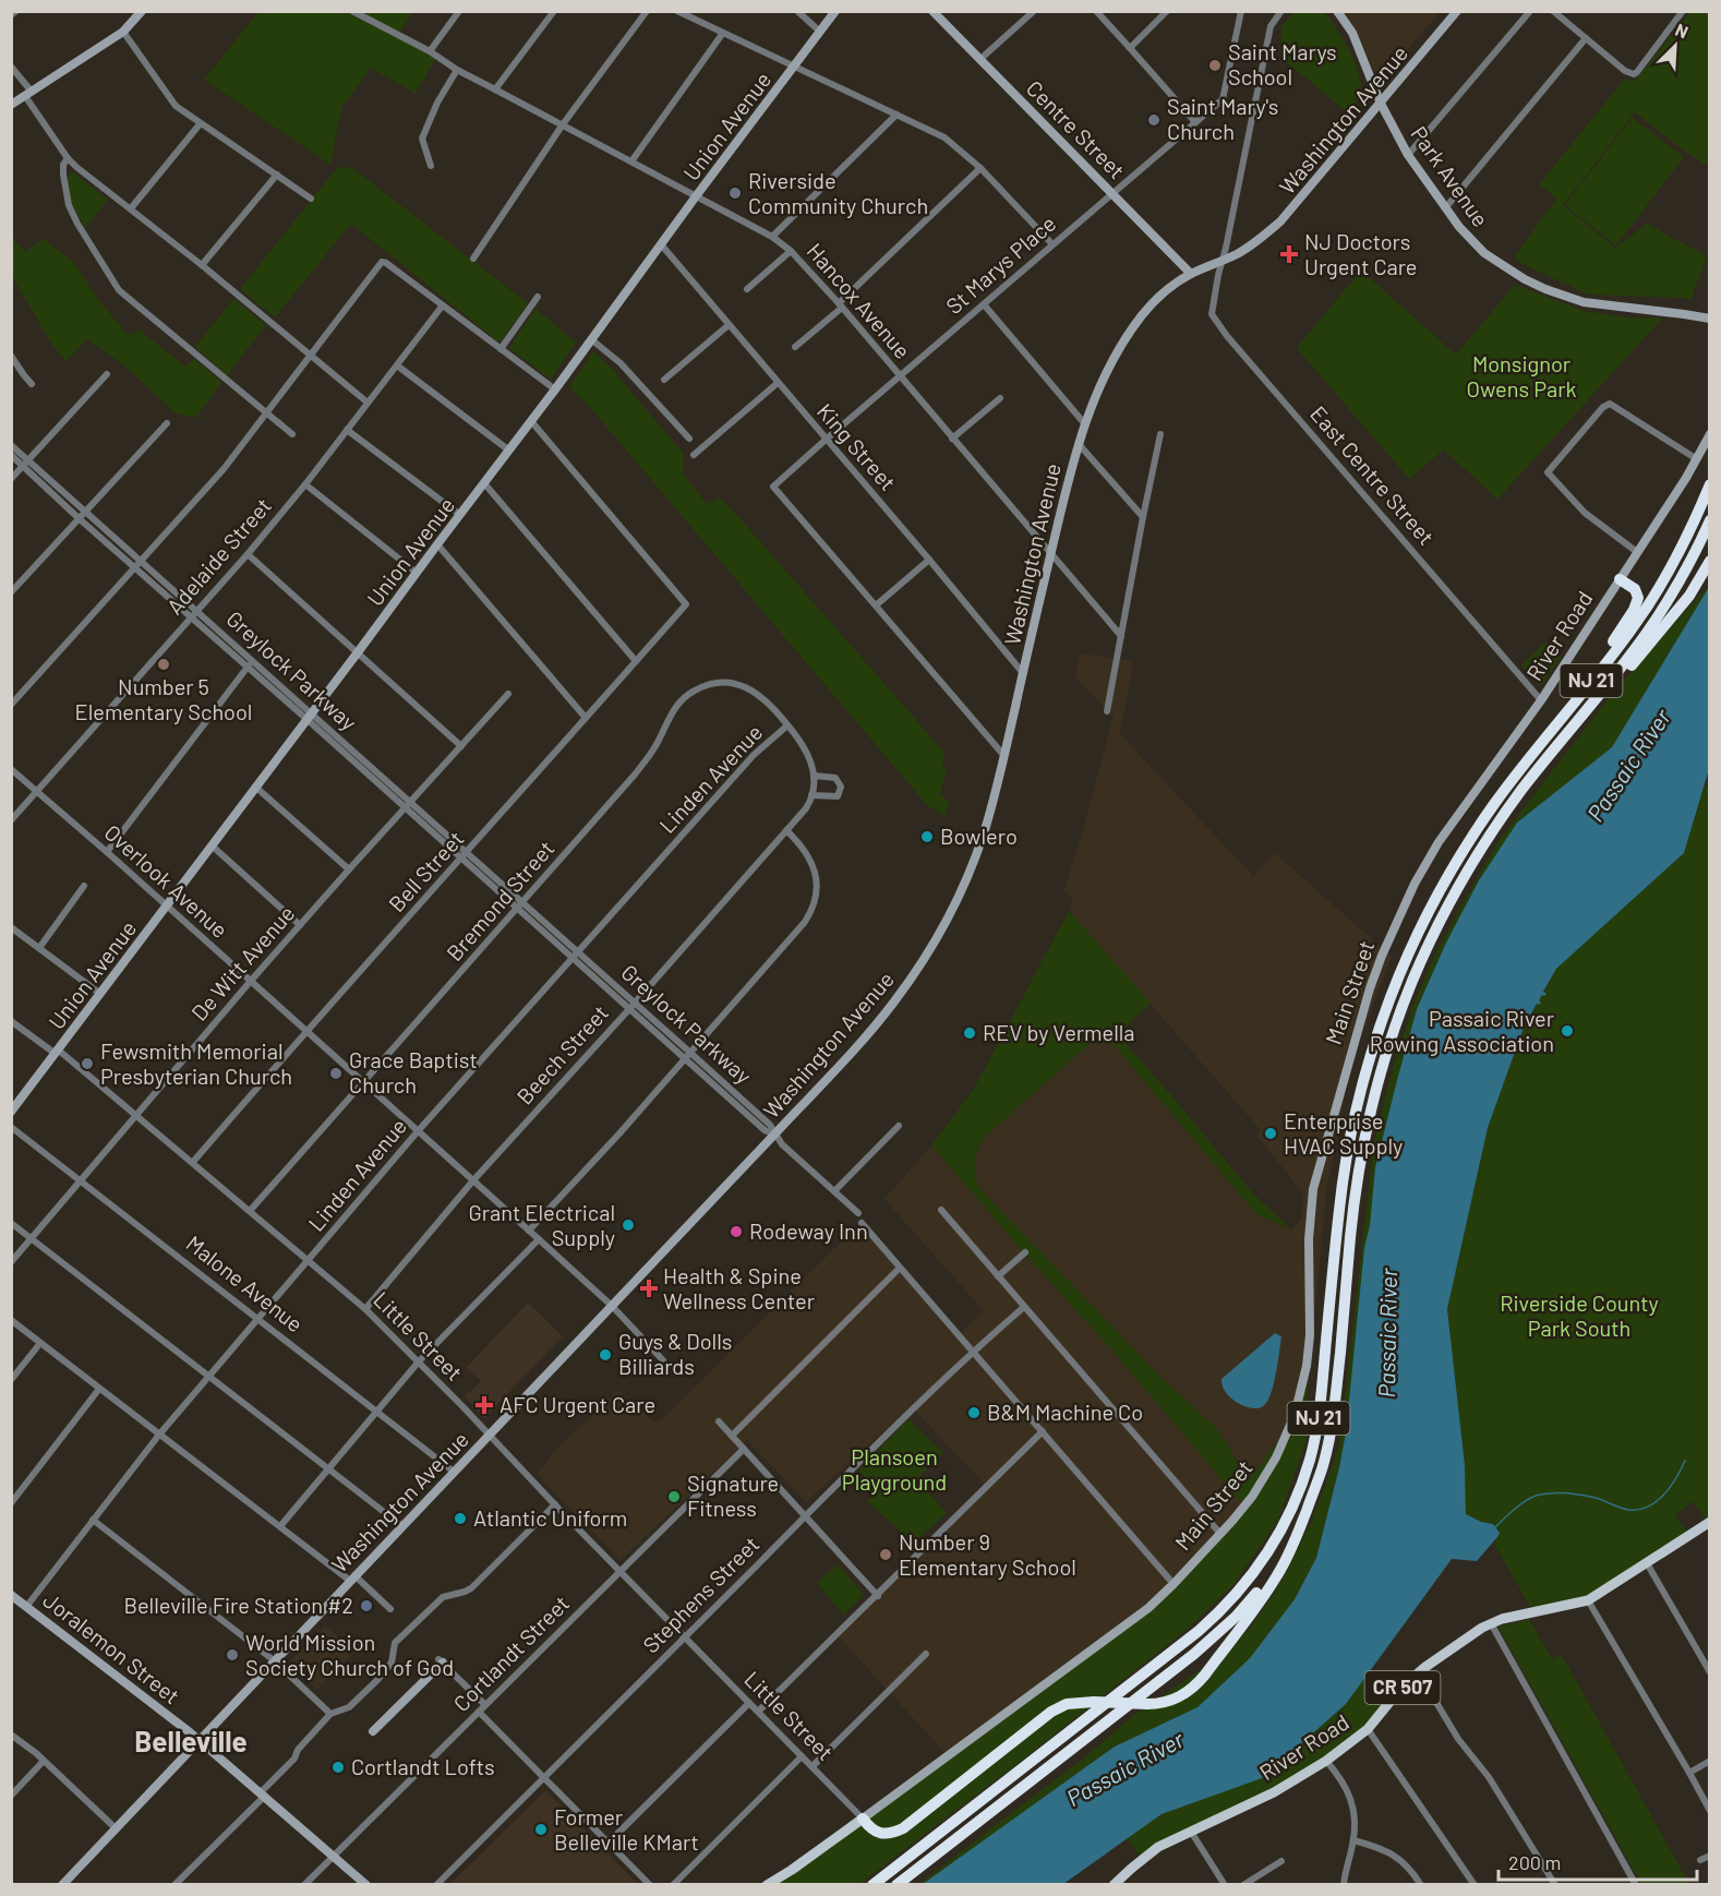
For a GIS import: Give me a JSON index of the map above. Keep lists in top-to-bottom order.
{
  "streets": {
    "highway": ["NJ 21"],
    "main road": ["River Road", "Main Street", "CR 507"],
    "street": [
      "Washington Avenue",
      "Union Avenue",
      "Centre Street",
      "Park Avenue",
      "St Marys Place",
      "Hancox Avenue",
      "King Street",
      "East Centre Street",
      "Adelaide Street",
      "Greylock Parkway",
      "Linden Avenue",
      "Bell Street",
      "Overlook Avenue",
      "Bremond Street",
      "De Witt Avenue",
      "Beech Street",
      "Malone Avenue",
      "Little Street",
      "Stephens Street",
      "Joralemon Street",
      "Cortlandt Street"
    ]
  },
  "crossings": [
    ["Washington Avenue", "Centre Street"],
    ["Washington Avenue", "Park Avenue"],
    ["Washington Avenue", "Hancox Avenue"],
    ["Washington Avenue", "King Street"],
    ["Washington Avenue", "East Centre Street"],
    ["Washington Avenue", "Greylock Parkway"],
    ["Washington Avenue", "Malone Avenue"],
    ["Washington Avenue", "Little Street"],
    ["Washington Avenue", "Joralemon Street"],
    ["Union Avenue", "Hancox Avenue"],
    ["Union Avenue", "King Street"],
    ["Union Avenue", "Greylock Parkway"],
    ["Union Avenue", "Bell Street"],
    ["Union Avenue", "Overlook Avenue"],
    ["Union Avenue", "Little Street"],
    ["Centre Street", "St Marys Place"],
    ["St Marys Place", "Hancox Avenue"],
    ["St Marys Place", "King Street"],
    ["East Centre Street", "River Road"],
    ["Adelaide Street", "Greylock Parkway"],
    ["Adelaide Street", "Overlook Avenue"],
    ["River Road", "Main Street"],
    ["Greylock Parkway", "Linden Avenue"],
    ["Greylock Parkway", "Bell Street"],
    ["Greylock Parkway", "Bremond Street"],
    ["Greylock Parkway", "De Witt Avenue"],
    ["Greylock Parkway", "Beech Street"],
    ["Linden Avenue", "Overlook Avenue"],
    ["Linden Avenue", "Bremond Street"],
    ["Linden Avenue", "Beech Street"],
    ["Linden Avenue", "Malone Avenue"],
    ["Linden Avenue", "Little Street"],
    ["Linden Avenue", "Joralemon Street"],
    ["Bell Street", "Overlook Avenue"],
    ["Bell Street", "Little Street"],
    ["Overlook Avenue", "Bremond Street"],
    ["Overlook Avenue", "De Witt Avenue"],
    ["Overlook Avenue", "Beech Street"],
    ["Bremond Street", "Beech Street"],
    ["Bremond Street", "Little Street"],
    ["De Witt Avenue", "Malone Avenue"],
    ["De Witt Avenue", "Little Street"],
    ["Main Street", "Little Street"],
    ["Beech Street", "Little Street"],
    ["Little Street", "Stephens Street"],
    ["Little Street", "Cortlandt Street"],
    ["Joralemon Street", "Cortlandt Street"]
  ],
  "districts": ["Belleville"],
  "water": ["Passaic River"],
  "parks": ["Monsignor Owens Park", "Riverside County Park South", "Plansoen Playground"],
  "places": {
    "other": [
      "Saint Marys School",
      "Saint Mary's Church",
      "Riverside Community Church",
      "Number 5 Elementary School",
      "Bowlero",
      "Passaic River Rowing Association",
      "REV by Vermella",
      "Fewsmith Memorial Presbyterian Church",
      "Grace Baptist Church",
      "Enterprise HVAC Supply",
      "Grant Electrical Supply",
      "Rodeway Inn",
      "Guys & Dolls Billiards",
      "B&M Machine Co",
      "Signature Fitness",
      "Atlantic Uniform",
      "Number 9 Elementary School",
      "Belleville Fire Station #2",
      "World Mission Society Church of God",
      "Cortlandt Lofts",
      "Former Belleville KMart"
    ],
    "health": ["NJ Doctors Urgent Care", "Health & Spine Wellness Center", "AFC Urgent Care"]
  },
  "scale_bar": "200 m",
  "north": "top right"
}
